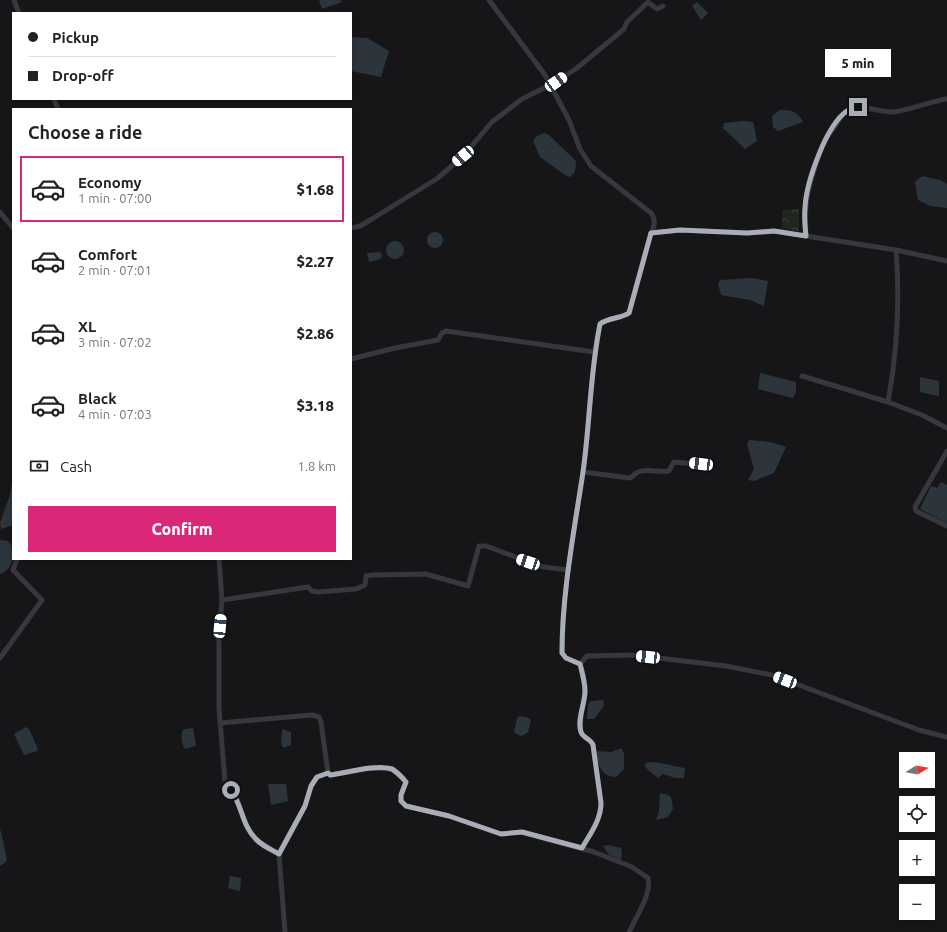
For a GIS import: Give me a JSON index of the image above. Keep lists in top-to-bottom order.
{
  "north": "right",
  "page": {
    "banner": ["Pickup", "Drop-off"],
    "bubble": "5 min",
    "heading": "Choose a ride",
    "list": [
      {
        "name": "Economy",
        "note": "1 min · 07:00",
        "value": "$1.68"
      },
      {
        "name": "Comfort",
        "note": "2 min · 07:01",
        "value": "$2.27"
      },
      {
        "name": "XL",
        "note": "3 min · 07:02",
        "value": "$2.86"
      },
      {
        "name": "Black",
        "note": "4 min · 07:03",
        "value": "$3.18"
      }
    ],
    "pay": ["Cash", "1.8 km"],
    "buttons": "Confirm",
    "map_buttons": ["+", "−"]
  }
}
